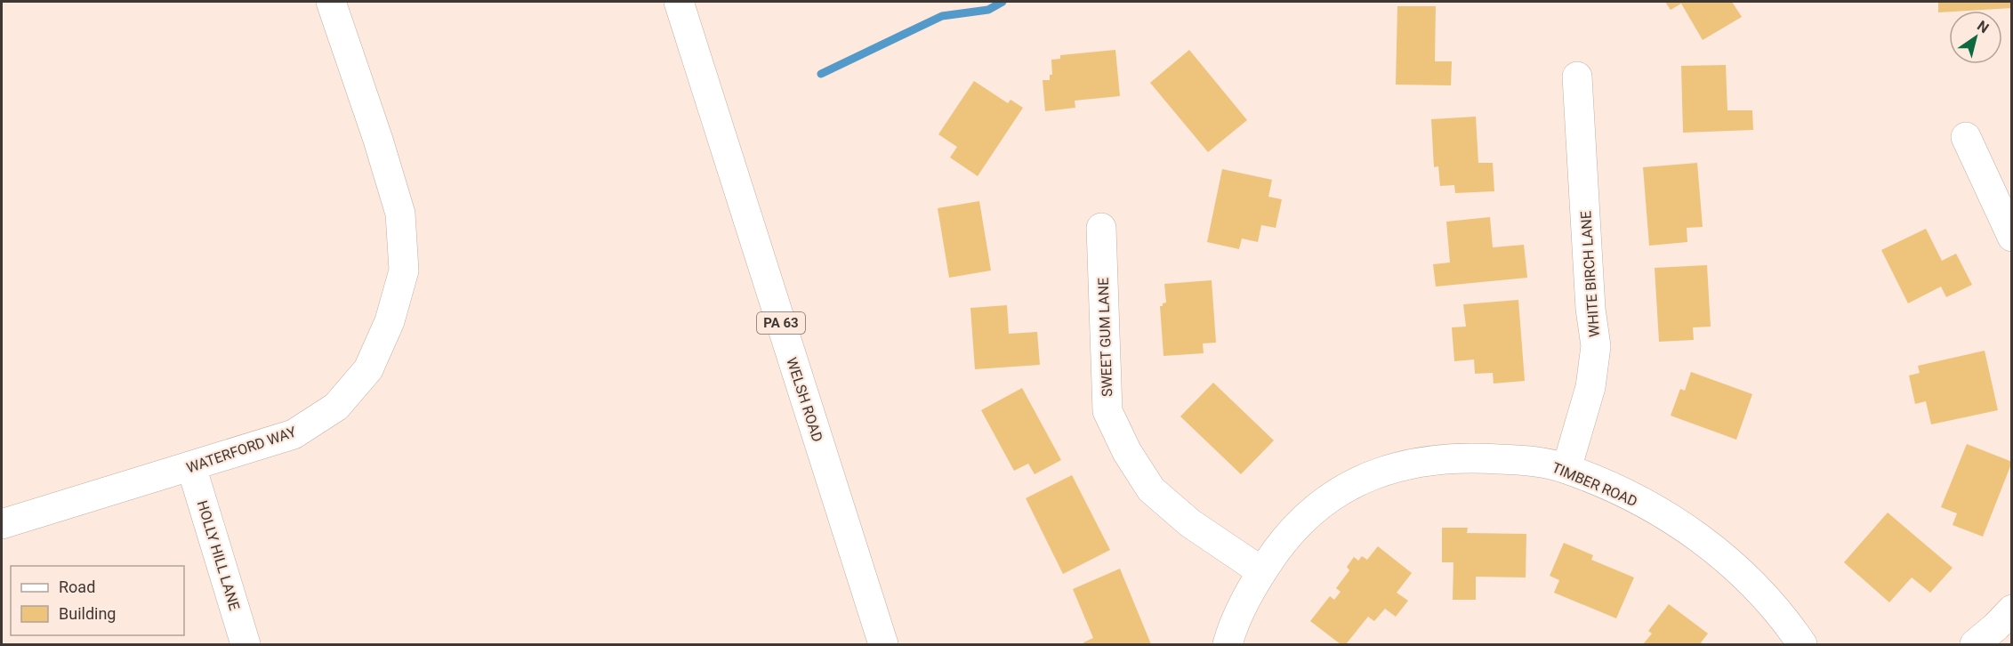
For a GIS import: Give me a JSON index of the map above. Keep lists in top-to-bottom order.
{
  "streets": {
    "street": [
      "WHITE BIRCH LANE",
      "PA 63",
      "SWEET GUM LANE",
      "WELSH ROAD",
      "WATERFORD WAY",
      "TIMBER ROAD",
      "HOLLY HILL LANE"
    ]
  },
  "crossings": [
    ["WHITE BIRCH LANE", "TIMBER ROAD"],
    ["SWEET GUM LANE", "TIMBER ROAD"],
    ["WATERFORD WAY", "HOLLY HILL LANE"]
  ],
  "legend": ["Road", "Building"],
  "north": "top right"
}
